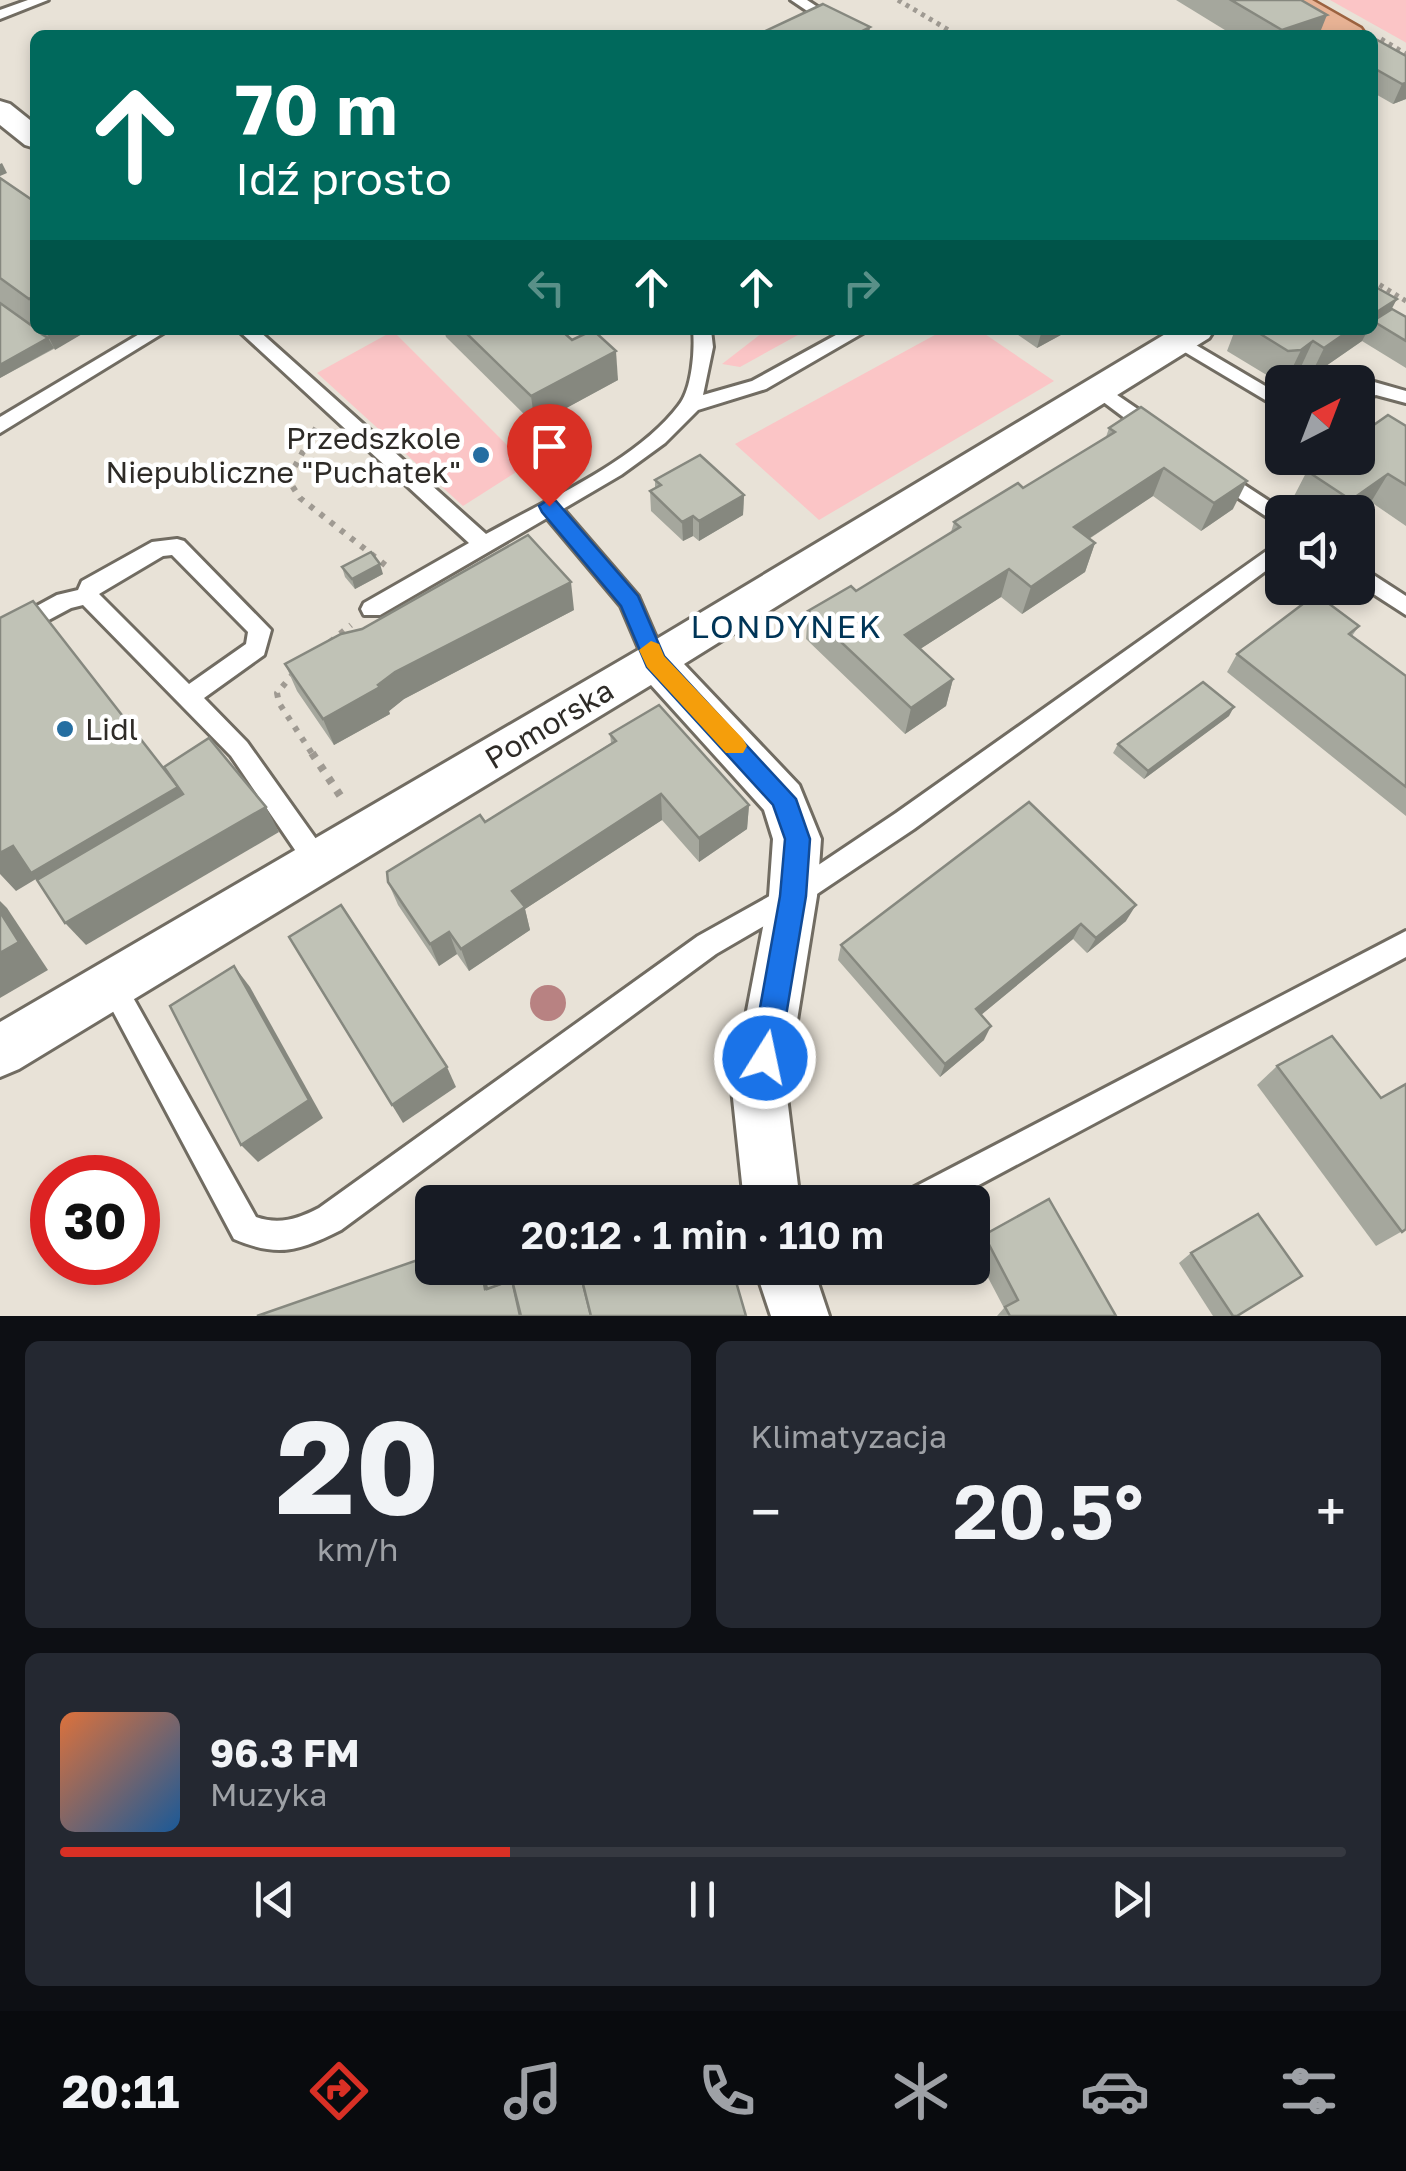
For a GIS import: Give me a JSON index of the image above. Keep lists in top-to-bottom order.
{
  "streets": {
    "street": ["Pomorska"]
  },
  "districts": ["LONDYNEK"],
  "places": ["Przedszkole Niepubliczne \"Puchatek\"", "Lidl"],
  "north": "top right",
  "page": {
    "turn": ["70 m", "Idź prosto"],
    "limit": "30",
    "trip": "20:12 · 1 min · 110 m",
    "tile": [
      ["20", "km/h"],
      "Klimatyzacja"
    ],
    "heat": ["−", "20.5°", "+"],
    "song": ["96.3 FM", "Muzyka"],
    "tabs": "20:11"
  }
}
